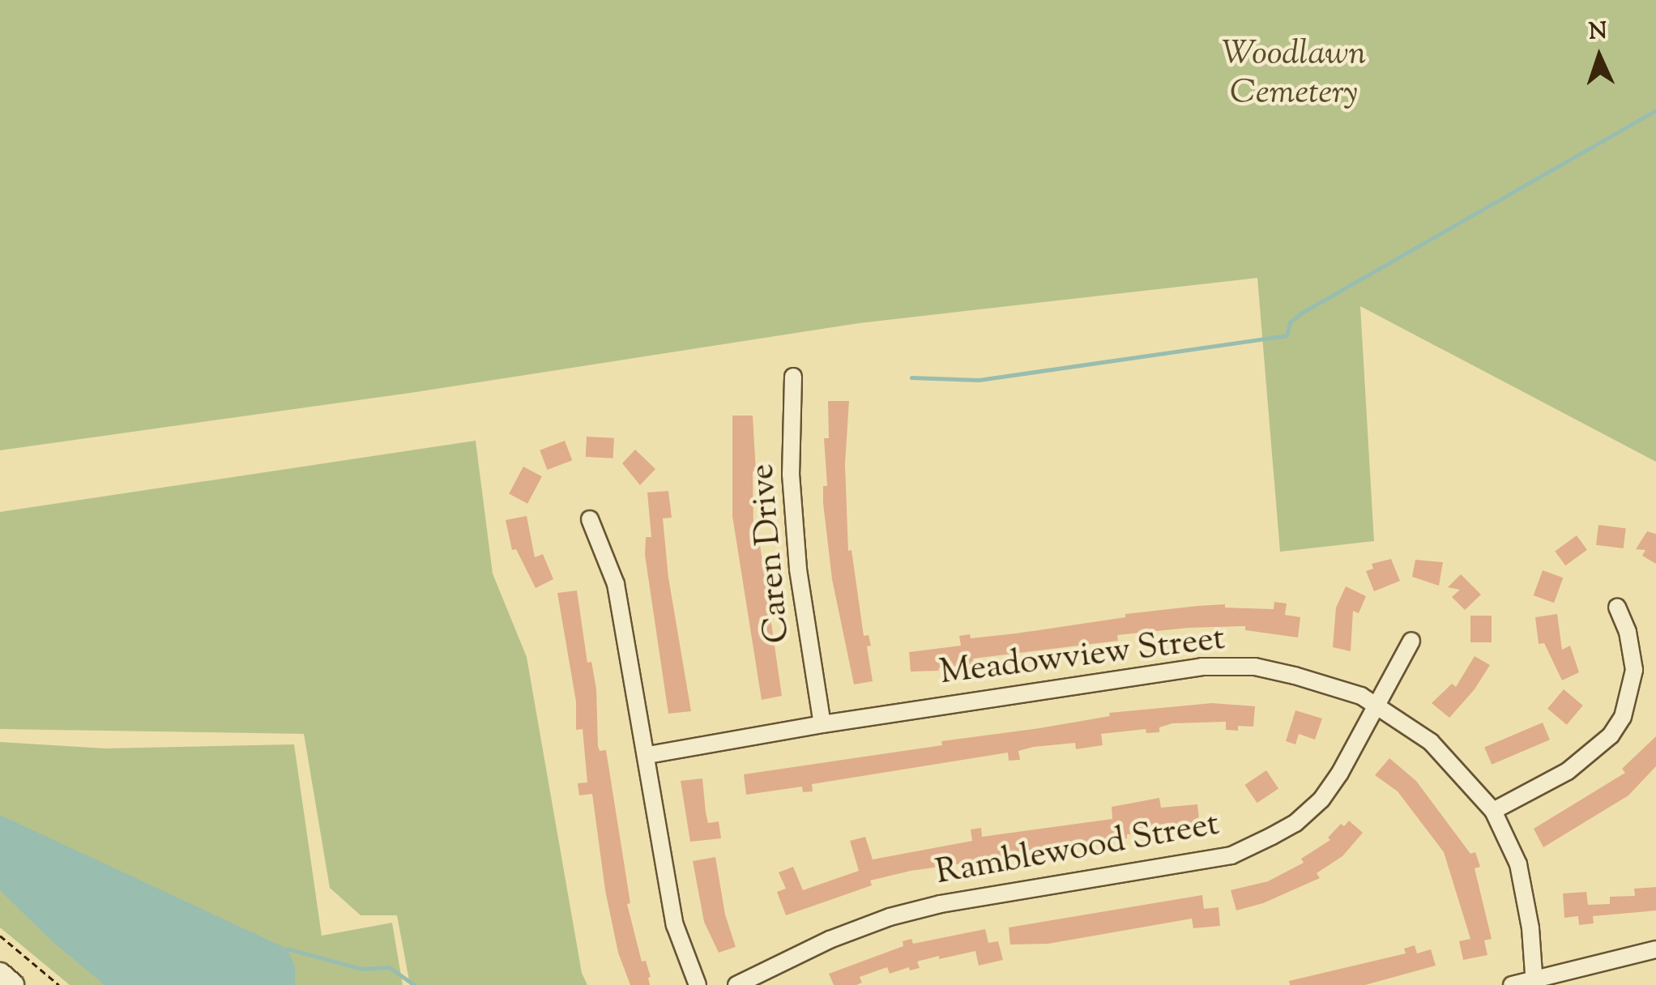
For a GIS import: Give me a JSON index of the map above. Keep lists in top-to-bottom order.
{
  "streets": {
    "street": ["Caren Drive", "Meadowview Street", "Ramblewood Street"]
  },
  "crossings": [
    ["Caren Drive", "Meadowview Street"],
    ["Meadowview Street", "Ramblewood Street"]
  ],
  "parks": ["Woodlawn Cemetery"],
  "north": "top"
}
